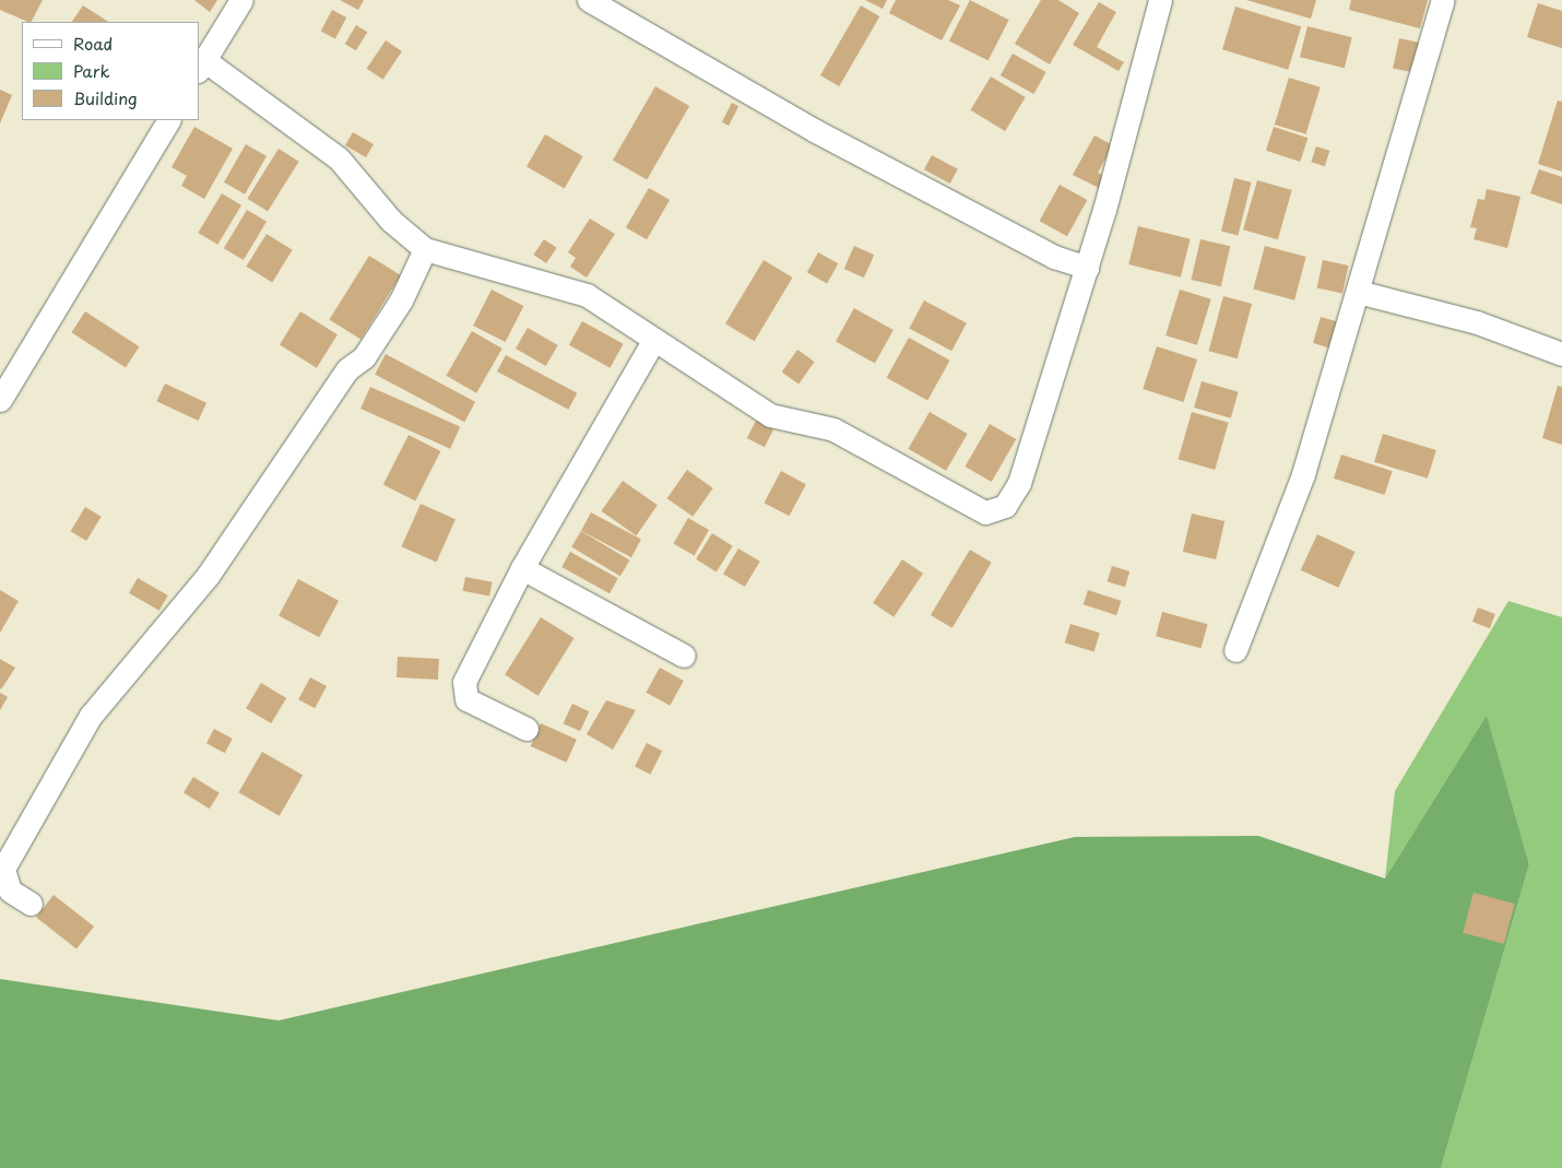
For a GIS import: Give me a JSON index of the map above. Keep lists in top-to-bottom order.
{
  "legend": ["Road", "Park", "Building"]
}
